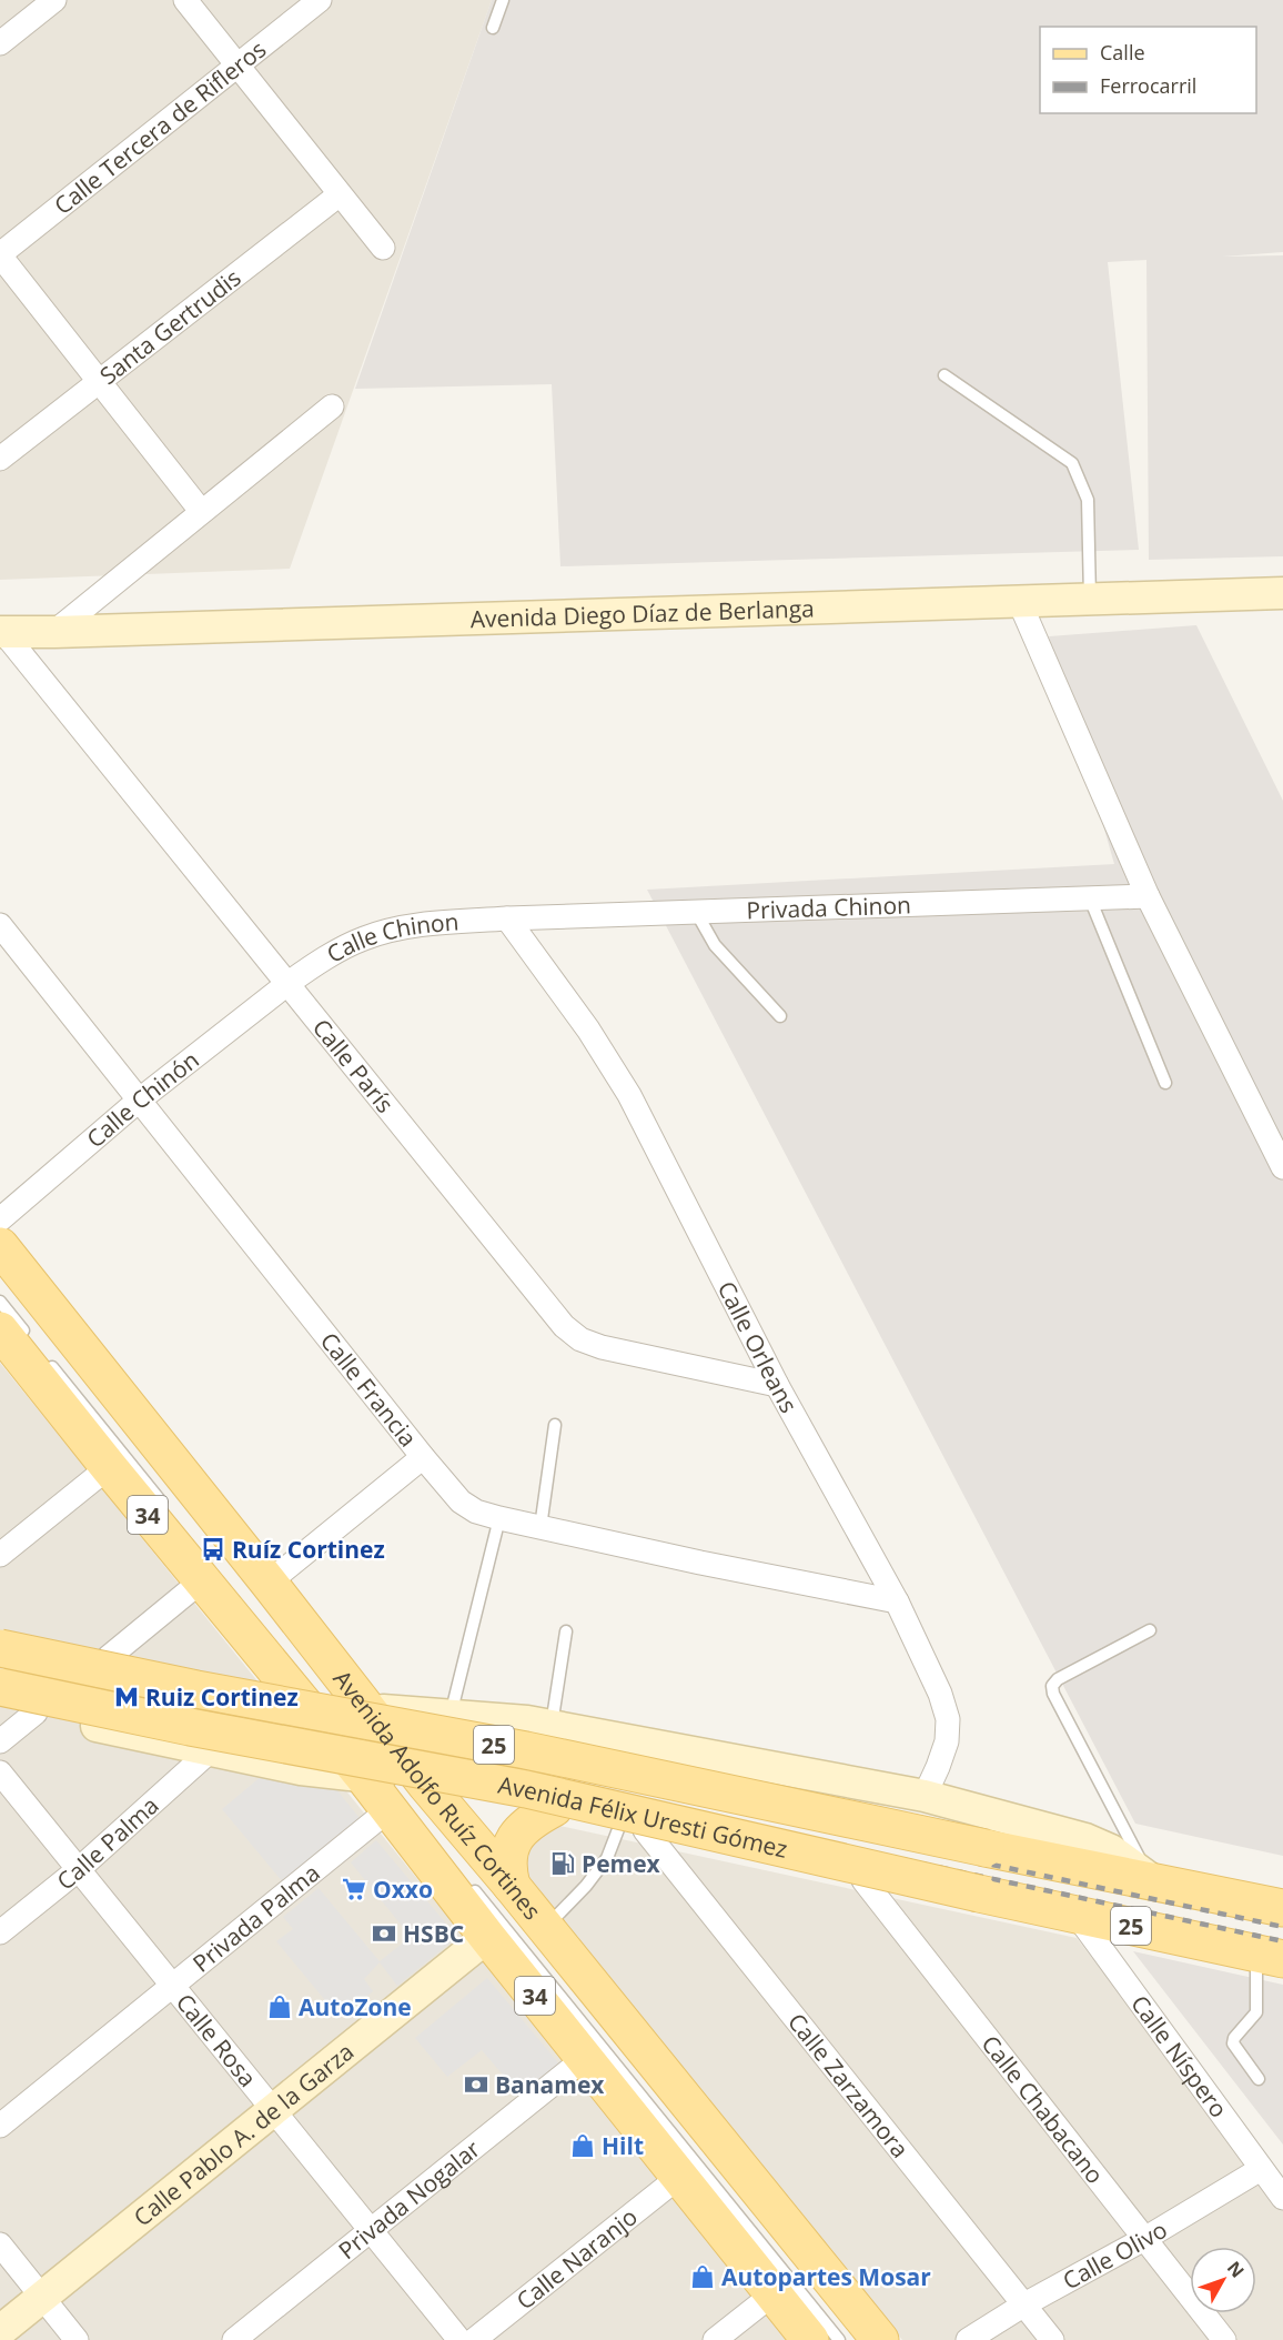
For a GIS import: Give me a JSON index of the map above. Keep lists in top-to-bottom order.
{
  "streets": {
    "main road": [
      "34",
      "25",
      "Avenida Adolfo Ruíz Cortines",
      "Avenida Félix Uresti Gómez"
    ],
    "street": [
      "Calle Tercera de Rifleros",
      "Santa Gertrudis",
      "Avenida Diego Díaz de Berlanga",
      "Privada Chinon",
      "Calle Chinon",
      "Calle París",
      "Calle Chinón",
      "Calle Orleans",
      "Calle Francia",
      "Calle Palma",
      "Privada Palma",
      "Calle Rosa",
      "Calle Níspero",
      "Calle Zarzamora",
      "Calle Chabacano",
      "Calle Pablo A. de la Garza",
      "Privada Nogalar",
      "Calle Olivo",
      "Calle Naranjo"
    ]
  },
  "crossings": [
    ["Avenida Diego Díaz de Berlanga", "Calle París"],
    ["Privada Chinon", "Calle Chinon"],
    ["Privada Chinon", "Calle Orleans"],
    ["Calle Chinon", "Calle París"],
    ["Calle Chinon", "Calle Chinón"],
    ["Calle Chinon", "Calle Orleans"],
    ["Calle París", "Calle Chinón"],
    ["Calle París", "Calle Orleans"],
    ["Calle Chinón", "Calle Francia"],
    ["Calle Orleans", "Calle Francia"],
    ["Avenida Adolfo Ruíz Cortines", "Privada Palma"],
    ["Avenida Adolfo Ruíz Cortines", "Calle Pablo A. de la Garza"],
    ["Avenida Adolfo Ruíz Cortines", "Privada Nogalar"],
    ["Avenida Adolfo Ruíz Cortines", "Calle Naranjo"],
    ["Avenida Félix Uresti Gómez", "Calle Níspero"],
    ["Calle Palma", "Calle Rosa"],
    ["Privada Palma", "Calle Rosa"],
    ["Calle Rosa", "Calle Pablo A. de la Garza"],
    ["Calle Rosa", "Privada Nogalar"],
    ["Calle Níspero", "Calle Olivo"],
    ["Calle Zarzamora", "Calle Olivo"],
    ["Calle Chabacano", "Calle Olivo"]
  ],
  "places": {
    "bus stop": ["Ruíz Cortinez"],
    "metro station": ["Ruiz Cortinez"],
    "fuel station": ["Pemex"],
    "supermarket": ["Oxxo"],
    "bank": ["HSBC", "Banamex"],
    "shop": ["AutoZone", "Hilt", "Autopartes Mosar"]
  },
  "legend": ["Calle", "Ferrocarril"],
  "north": "top right"
}
